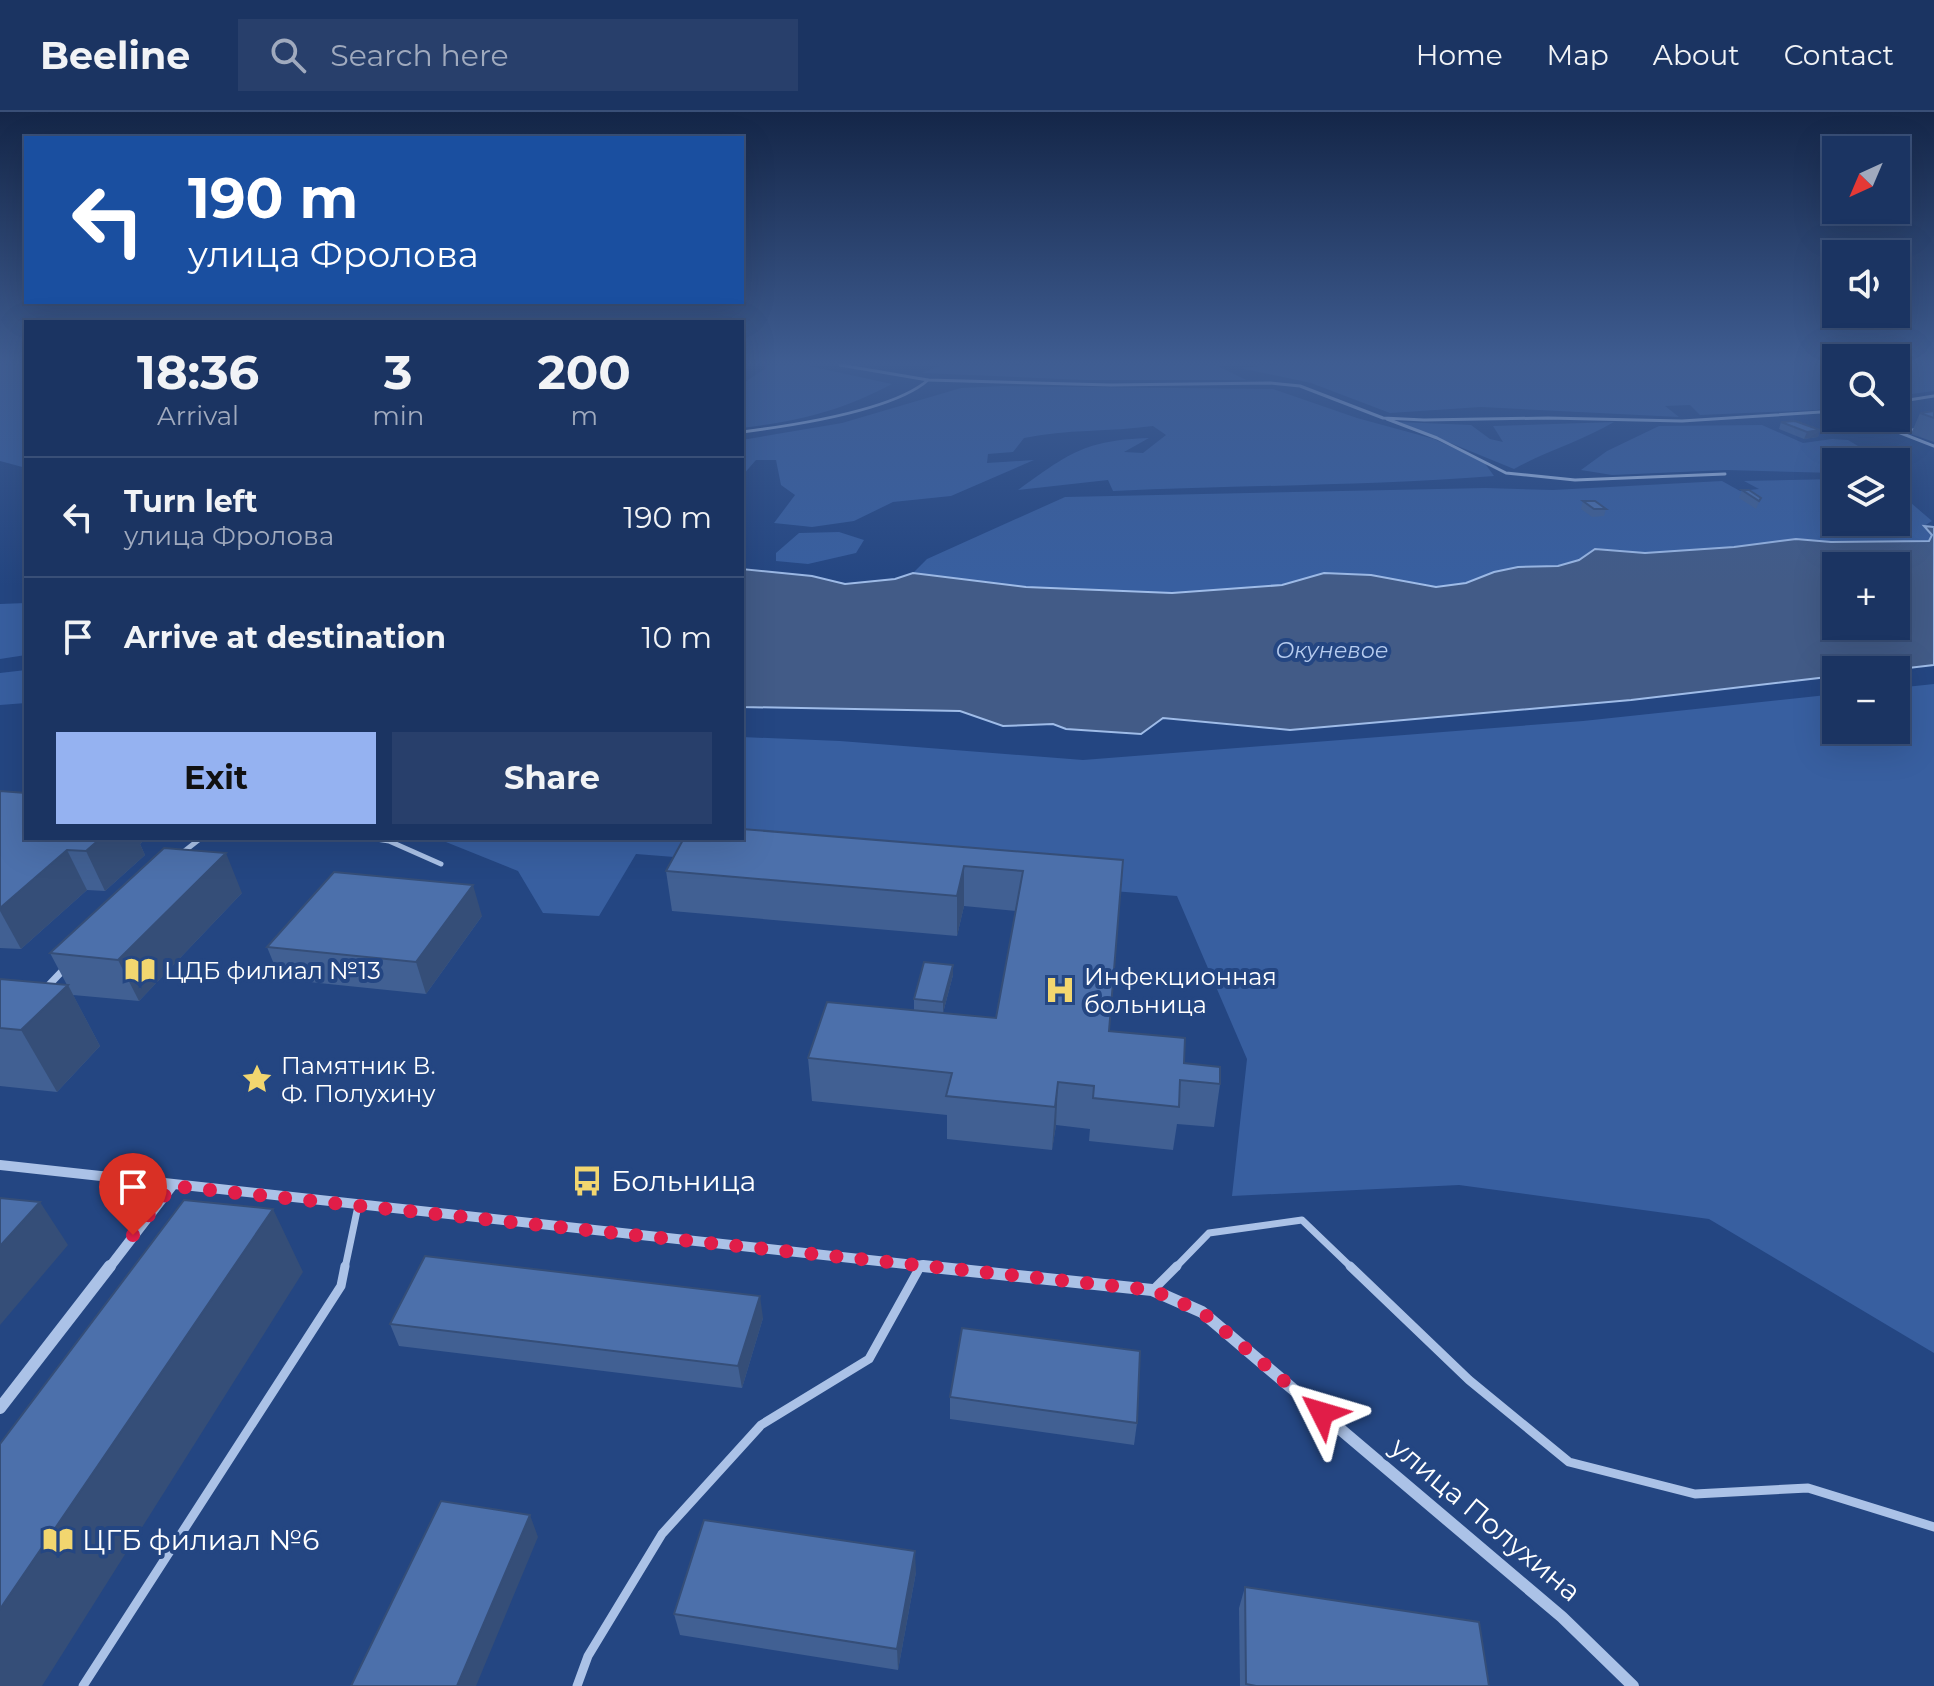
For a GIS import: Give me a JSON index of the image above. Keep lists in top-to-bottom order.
{
  "streets": {
    "street": ["улица Полухина"]
  },
  "water": ["Окуневое"],
  "places": {
    "library": ["ЦДБ филиал №13", "ЦГБ филиал №6"],
    "hospital": ["Инфекционная больница"],
    "place": ["Памятник В. Ф. Полухину"],
    "bus stop": ["Больница"]
  },
  "north": "bottom left",
  "page": {
    "header": "Beeline",
    "search": "Search here",
    "nav": [
      "Home",
      "Map",
      "About",
      "Contact"
    ],
    "map_buttons": ["+", "−"],
    "turn": ["190 m", "улица Фролова"],
    "eta": [
      "18:36",
      "Arrival",
      "3",
      "min",
      "200",
      "m"
    ],
    "list": [
      {
        "name": "Turn left",
        "note": "улица Фролова",
        "value": "190 m"
      },
      {
        "name": "Arrive at destination",
        "value": "10 m"
      }
    ],
    "buttons": ["Exit", "Share"]
  }
}
